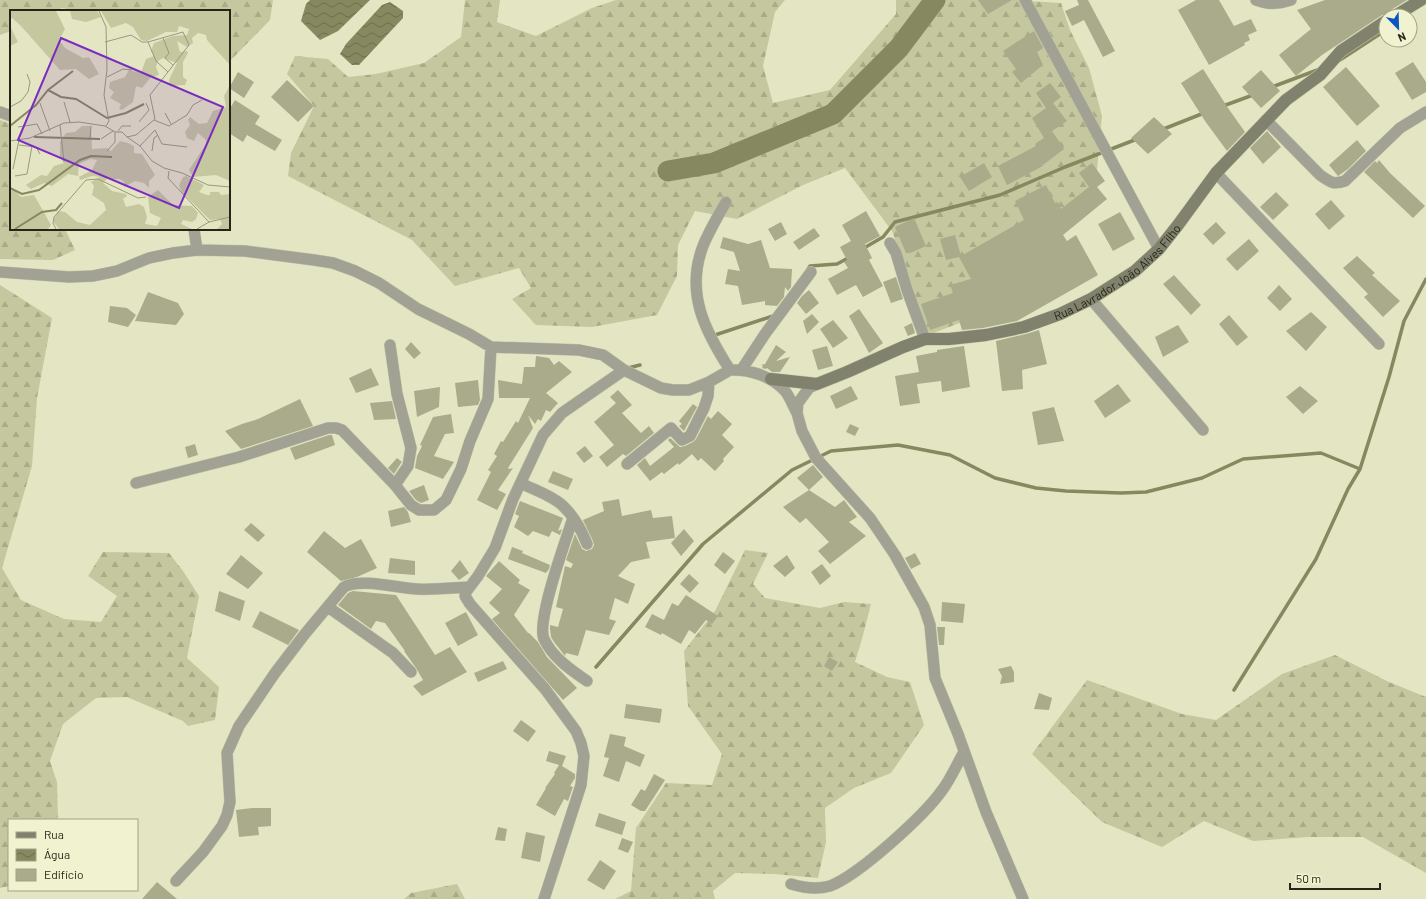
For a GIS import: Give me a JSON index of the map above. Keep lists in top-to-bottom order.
{
  "streets": {
    "street": ["Rua Lavrador João Alves Filho"]
  },
  "legend": ["Rua", "Água", "Edifício"],
  "scale_bar": "50 m",
  "north": "bottom right"
}
